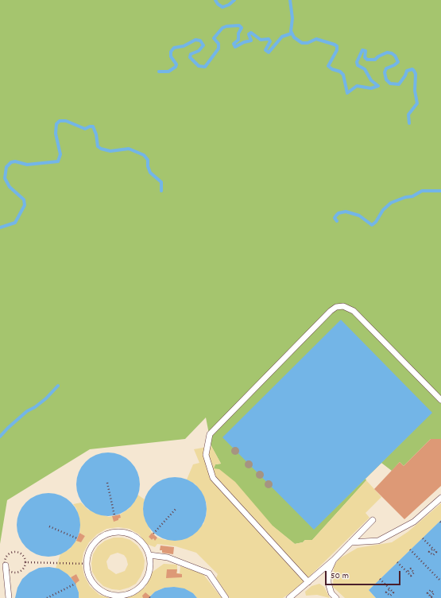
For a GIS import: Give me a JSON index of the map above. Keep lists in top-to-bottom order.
{
  "scale_bar": "50 m"
}
